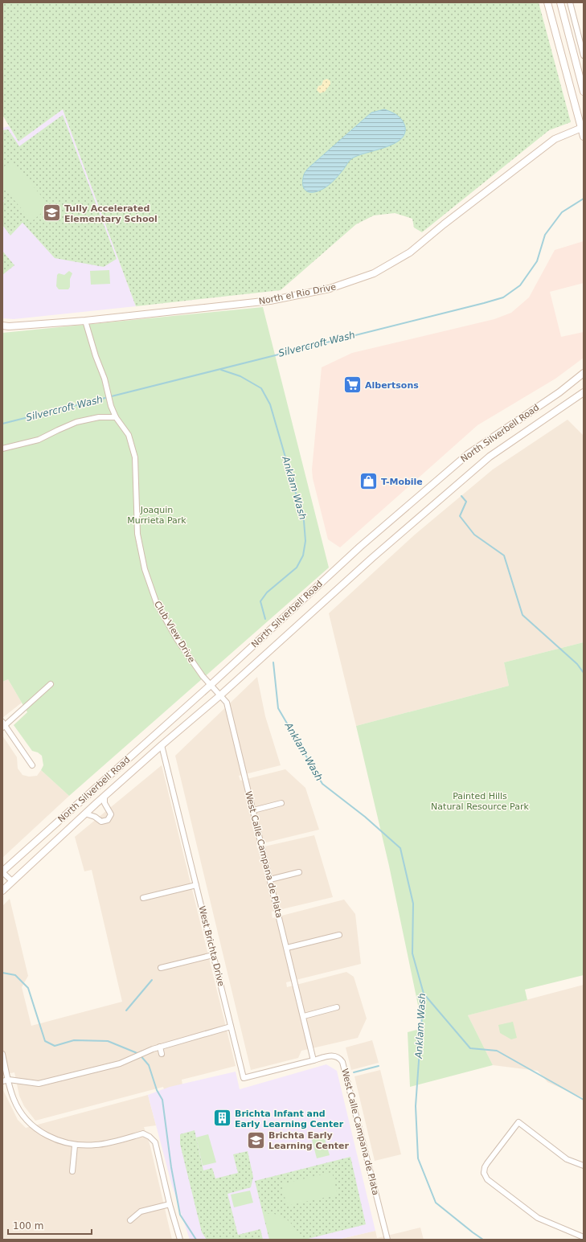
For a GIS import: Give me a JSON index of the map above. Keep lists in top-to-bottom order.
{
  "streets": {
    "main road": ["North el Rio Drive", "North Silverbell Road"],
    "street": ["Club View Drive", "West Calle Campana de Plata", "West Brichta Drive"]
  },
  "crossings": [
    ["North el Rio Drive", "Club View Drive"],
    ["North Silverbell Road", "Club View Drive"],
    ["North Silverbell Road", "West Calle Campana de Plata"],
    ["North Silverbell Road", "West Brichta Drive"],
    ["Club View Drive", "West Calle Campana de Plata"],
    ["West Calle Campana de Plata", "West Brichta Drive"]
  ],
  "water": ["Silvercroft Wash", "Anklam Wash"],
  "parks": ["Joaquin Murrieta Park", "Painted Hills Natural Resource Park"],
  "places": {
    "school or university": ["Tully Accelerated Elementary School", "Brichta Early Learning Center"],
    "supermarket": ["Albertsons"],
    "shop": ["T-Mobile"],
    "building": ["Brichta Infant and Early Learning Center"]
  },
  "scale_bar": "100 m"
}
